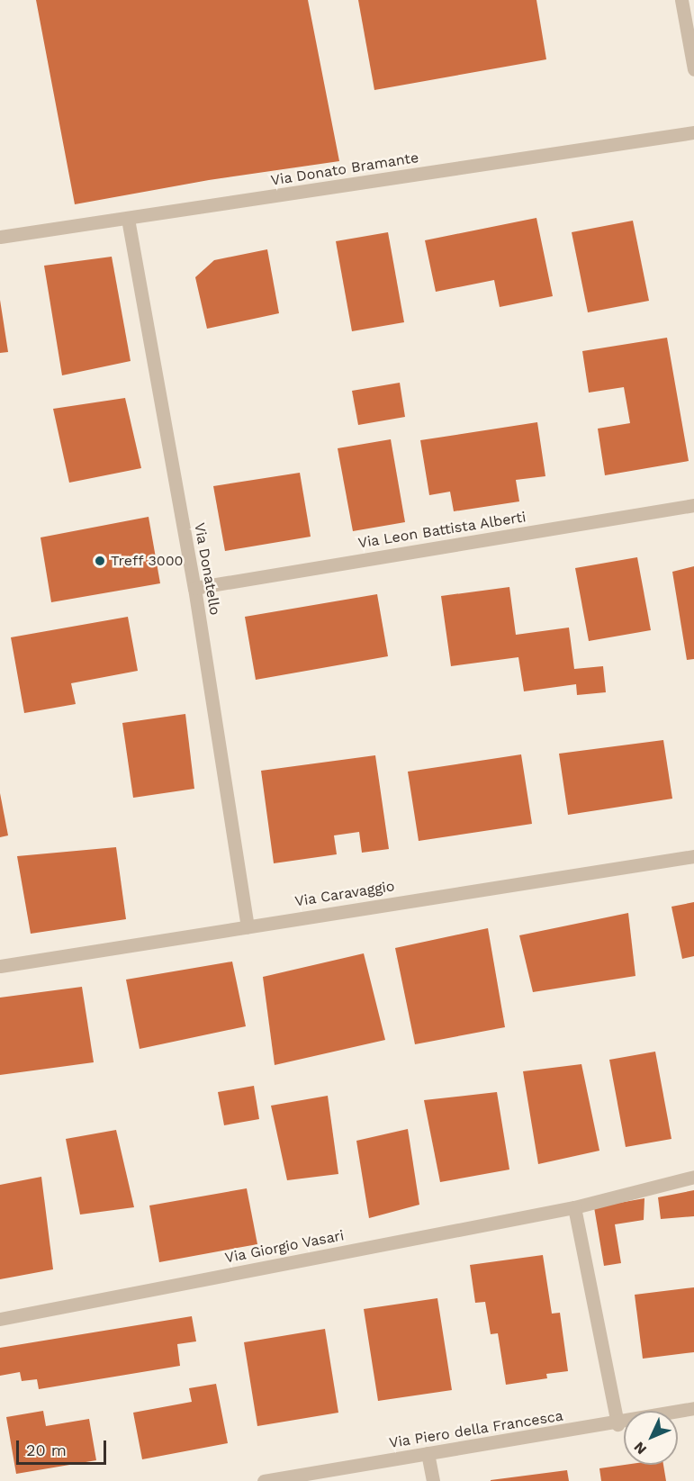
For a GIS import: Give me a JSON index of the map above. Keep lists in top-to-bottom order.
{
  "streets": {
    "street": [
      "Via Donato Bramante",
      "Via Leon Battista Alberti",
      "Via Donatello",
      "Via Caravaggio",
      "Via Giorgio Vasari",
      "Via Piero della Francesca"
    ]
  },
  "crossings": [
    ["Via Donato Bramante", "Via Donatello"],
    ["Via Leon Battista Alberti", "Via Donatello"],
    ["Via Donatello", "Via Caravaggio"]
  ],
  "places": ["Treff 3000"],
  "scale_bar": "20 m",
  "north": "bottom left"
}
